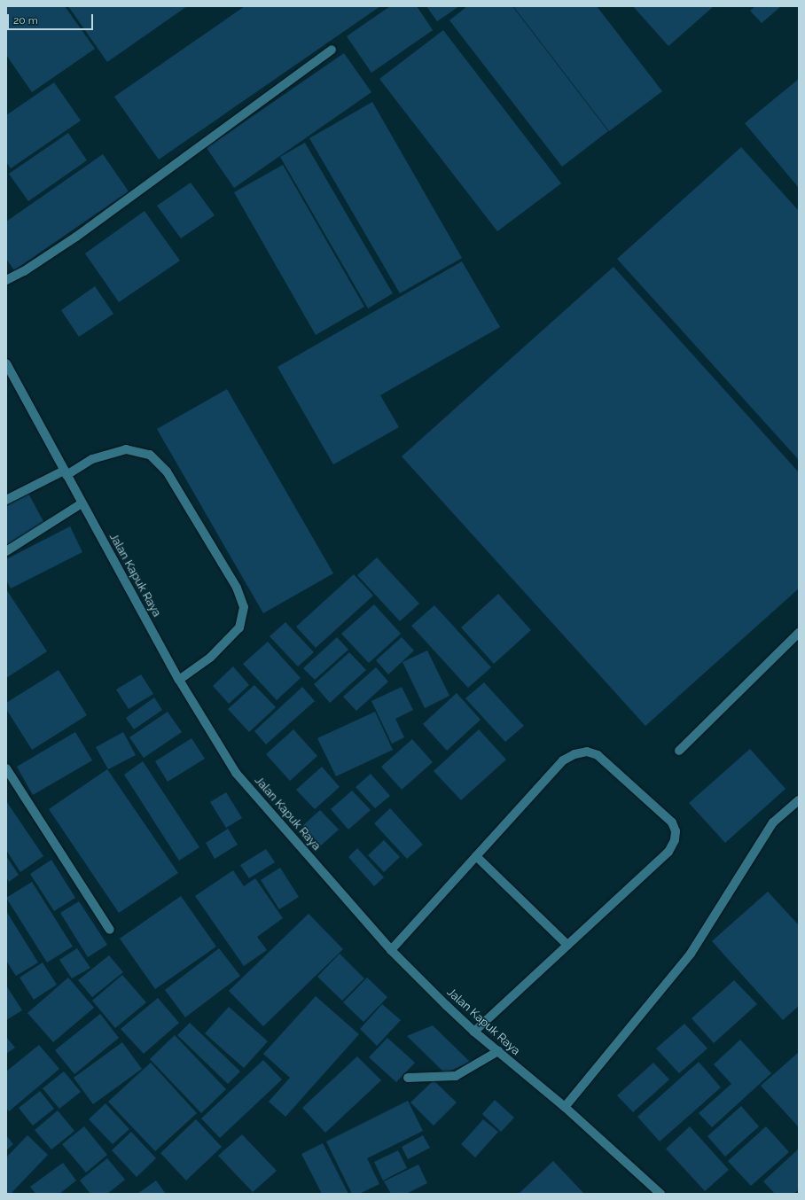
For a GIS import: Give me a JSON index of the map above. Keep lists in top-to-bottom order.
{
  "streets": {
    "main road": ["Jalan Kapuk Raya"]
  },
  "scale_bar": "20 m"
}
